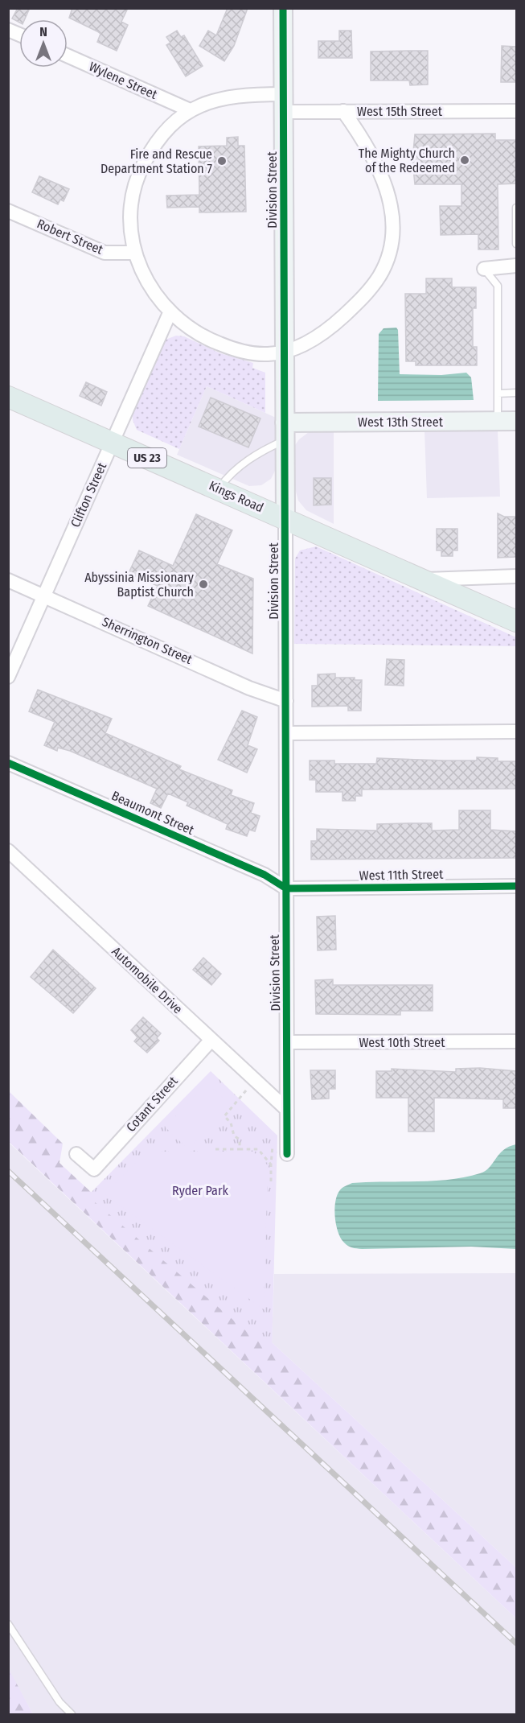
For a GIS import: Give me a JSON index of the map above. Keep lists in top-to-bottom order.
{
  "streets": {
    "main road": ["US 23", "Kings Road"],
    "street": [
      "Wylene Street",
      "West 15th Street",
      "Division Street",
      "Robert Street",
      "West 13th Street",
      "Clifton Street",
      "Sherrington Street",
      "Beaumont Street",
      "West 11th Street",
      "Automobile Drive",
      "West 10th Street",
      "Cotant Street"
    ]
  },
  "crossings": [
    ["West 15th Street", "Division Street"],
    ["Division Street", "West 13th Street"],
    ["Division Street", "Kings Road"],
    ["Division Street", "Sherrington Street"],
    ["Division Street", "Beaumont Street"],
    ["Division Street", "West 11th Street"],
    ["Division Street", "Automobile Drive"],
    ["Division Street", "West 10th Street"],
    ["Clifton Street", "Kings Road"],
    ["Clifton Street", "Sherrington Street"],
    ["Beaumont Street", "West 11th Street"],
    ["Automobile Drive", "Cotant Street"]
  ],
  "parks": ["Ryder Park"],
  "places": ["The Mighty Church of the Redeemed", "Fire and Rescue Department Station 7", "Abyssinia Missionary Baptist Church"],
  "north": "top"
}
